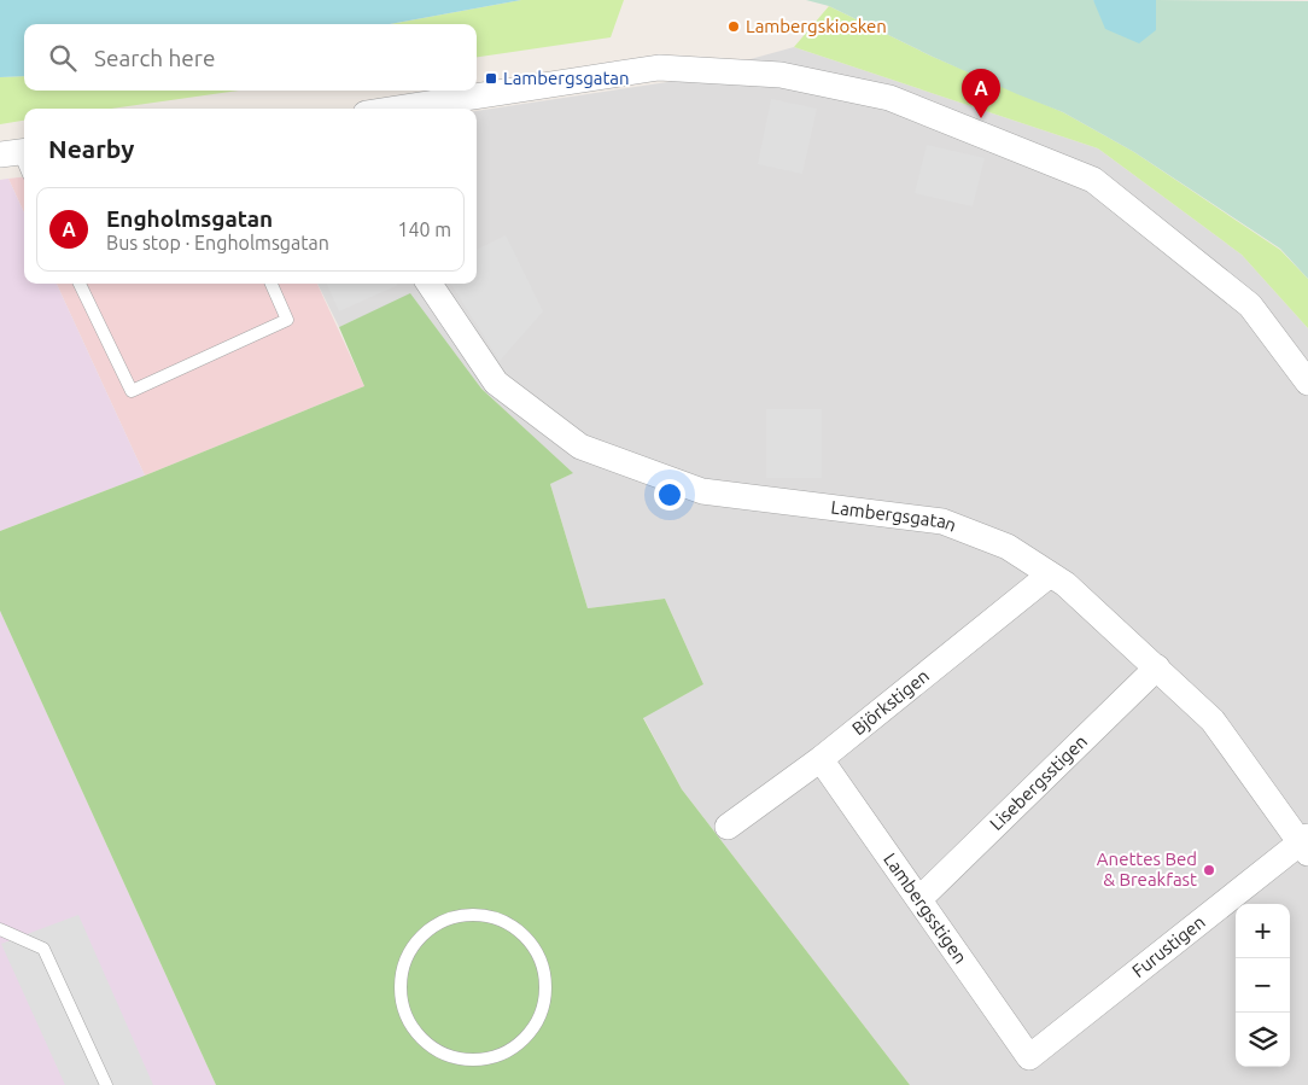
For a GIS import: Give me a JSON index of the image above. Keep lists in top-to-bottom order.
{
  "streets": {
    "street": [
      "Lambergsgatan",
      "Björkstigen",
      "Lisebergsstigen",
      "Lambergsstigen",
      "Furustigen"
    ]
  },
  "crossings": [
    ["Lambergsgatan", "Björkstigen"],
    ["Lambergsgatan", "Lisebergsstigen"],
    ["Lambergsgatan", "Furustigen"],
    ["Björkstigen", "Lambergsstigen"],
    ["Lisebergsstigen", "Lambergsstigen"],
    ["Lambergsstigen", "Furustigen"]
  ],
  "places": {
    "other": ["Lambergskiosken", "Anettes Bed & Breakfast"],
    "transit": ["Lambergsgatan"]
  },
  "page": {
    "search": "Search here",
    "pins": "A",
    "heading": "Nearby",
    "list": [
      {
        "mark": "A",
        "name": "Engholmsgatan",
        "note": "Bus stop · Engholmsgatan",
        "value": "140 m"
      }
    ],
    "map_buttons": ["+", "−"]
  }
}
